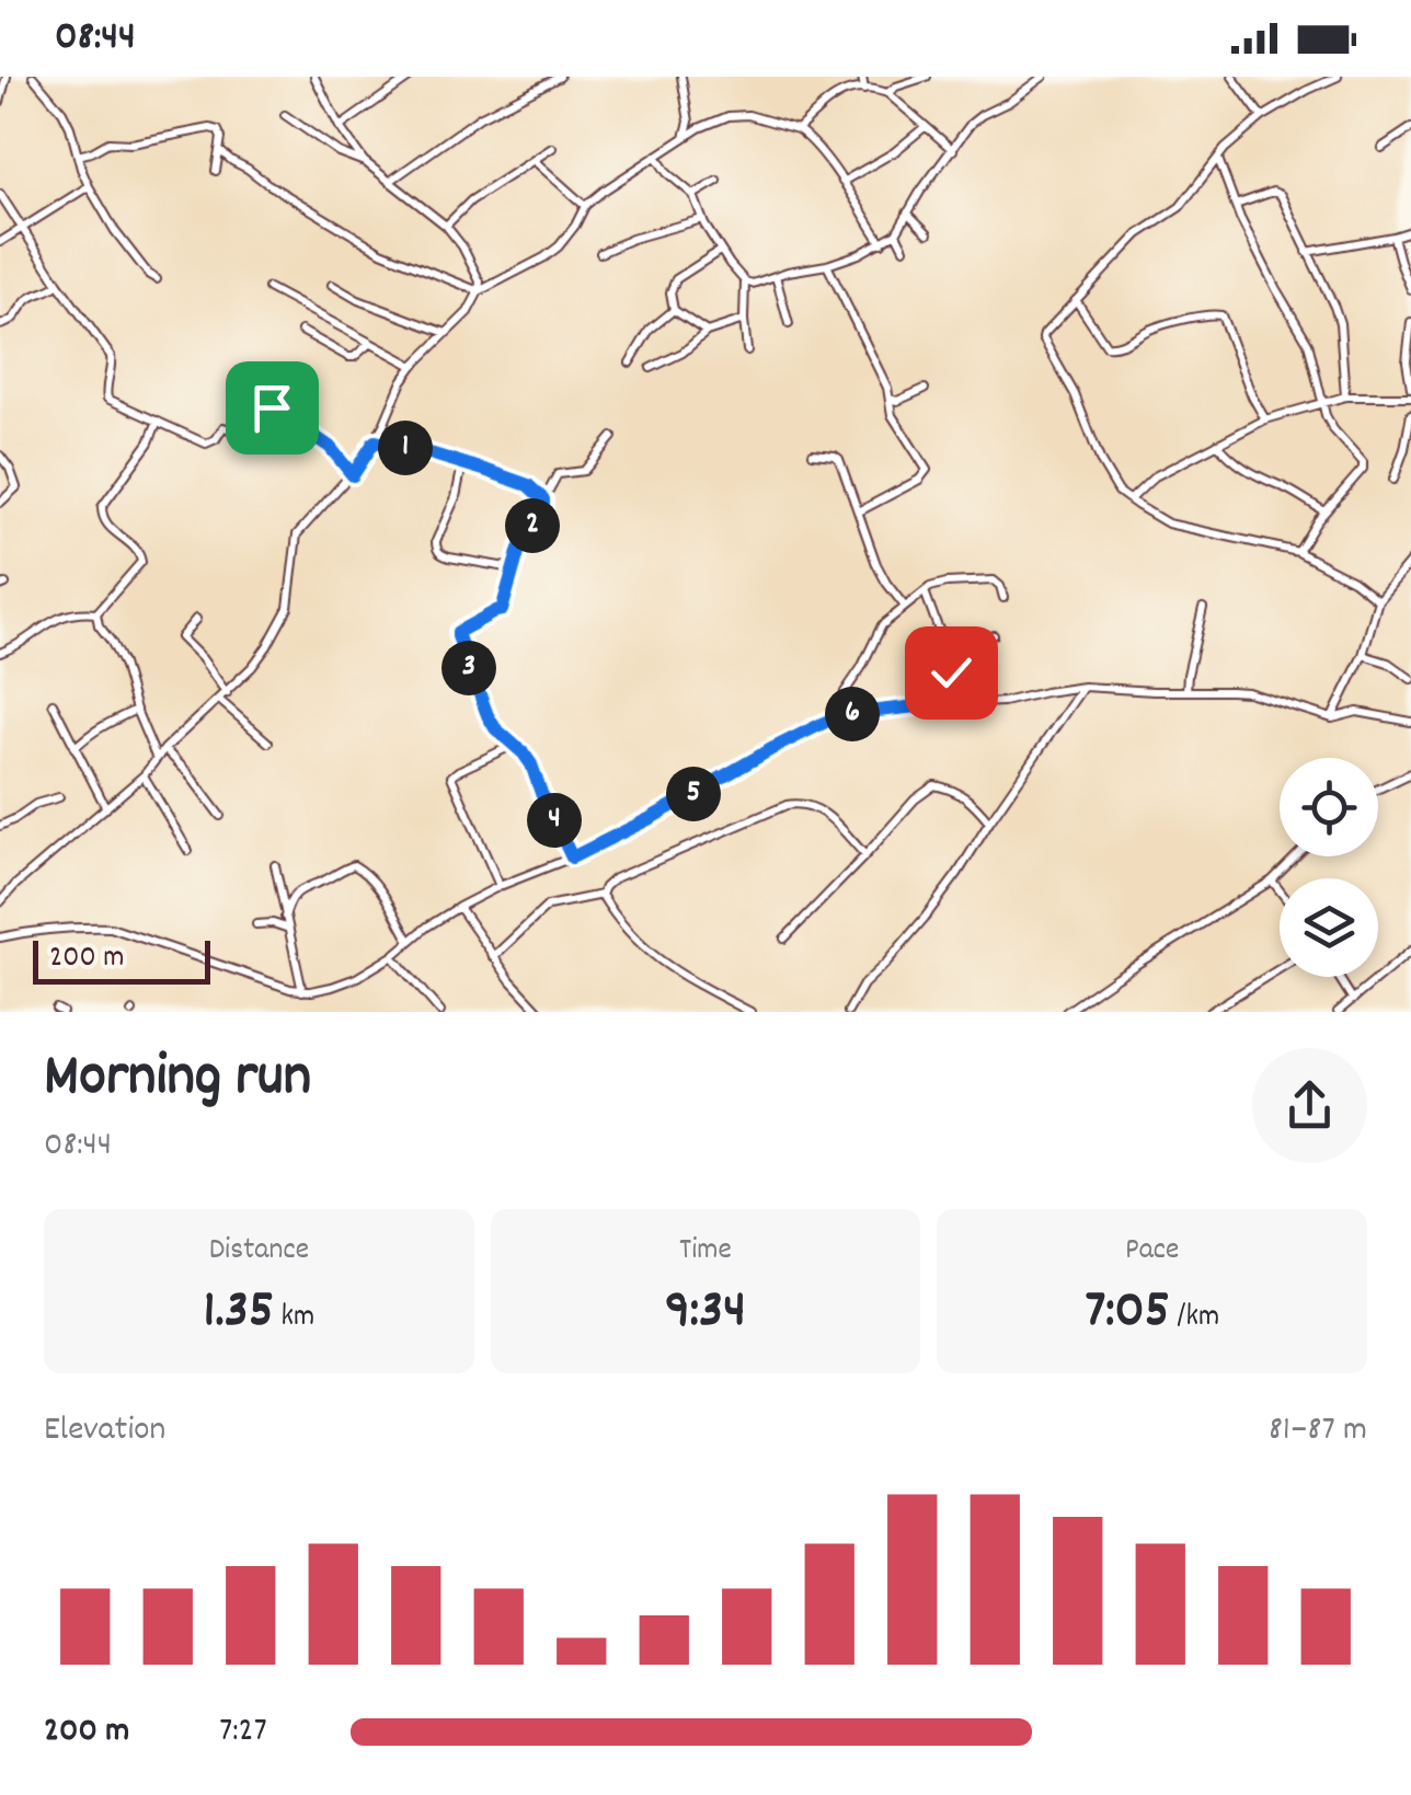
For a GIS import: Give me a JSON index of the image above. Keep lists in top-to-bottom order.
{
  "scale_bar": "200 m",
  "page": {
    "status": "08:44",
    "pins": [
      "1",
      "2",
      "3",
      "6",
      "5",
      "4"
    ],
    "scale": "200 m",
    "heading": ["Morning run", "08:44"],
    "stats": [
      ["Distance", "1.35 km"],
      ["Time", "9:34"],
      ["Pace", "7:05 /km"]
    ],
    "chart": ["Elevation", "81–87 m"],
    "list": [
      {
        "name": "200 m",
        "note": "7:27"
      }
    ]
  }
}
